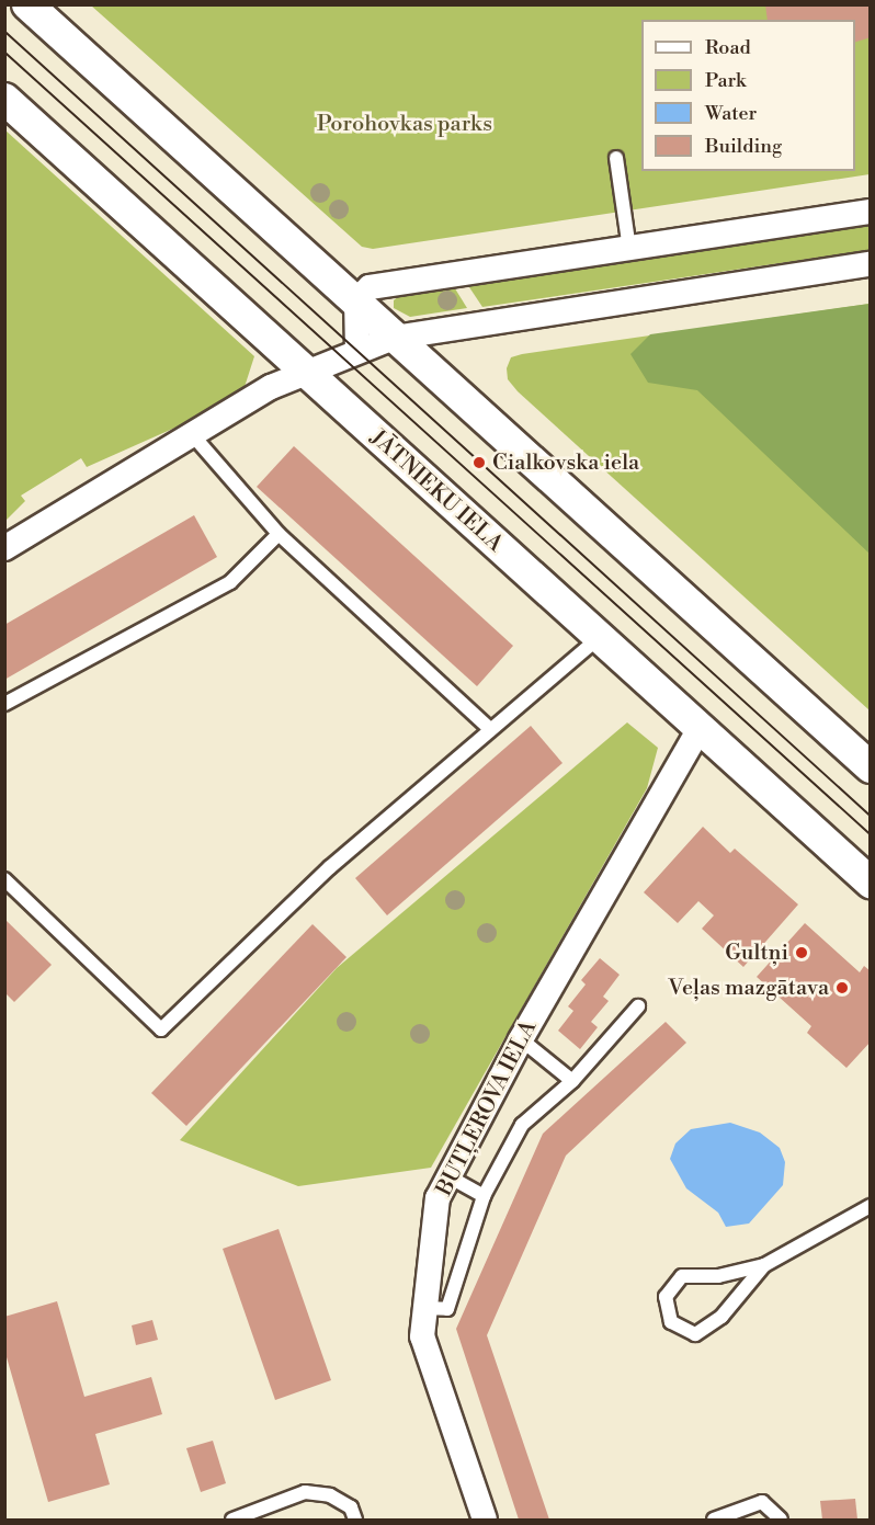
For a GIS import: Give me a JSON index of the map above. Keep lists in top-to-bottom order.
{
  "streets": {
    "street": ["JĀTNIEKU IELA", "BUTĻEROVA IELA"]
  },
  "crossings": [
    ["JĀTNIEKU IELA", "BUTĻEROVA IELA"]
  ],
  "parks": ["Porohovkas parks"],
  "places": ["Cialkovska iela", "Gultņi", "Veļas mazgātava"],
  "legend": [
    "Road",
    "Park",
    "Water",
    "Building"
  ]
}
